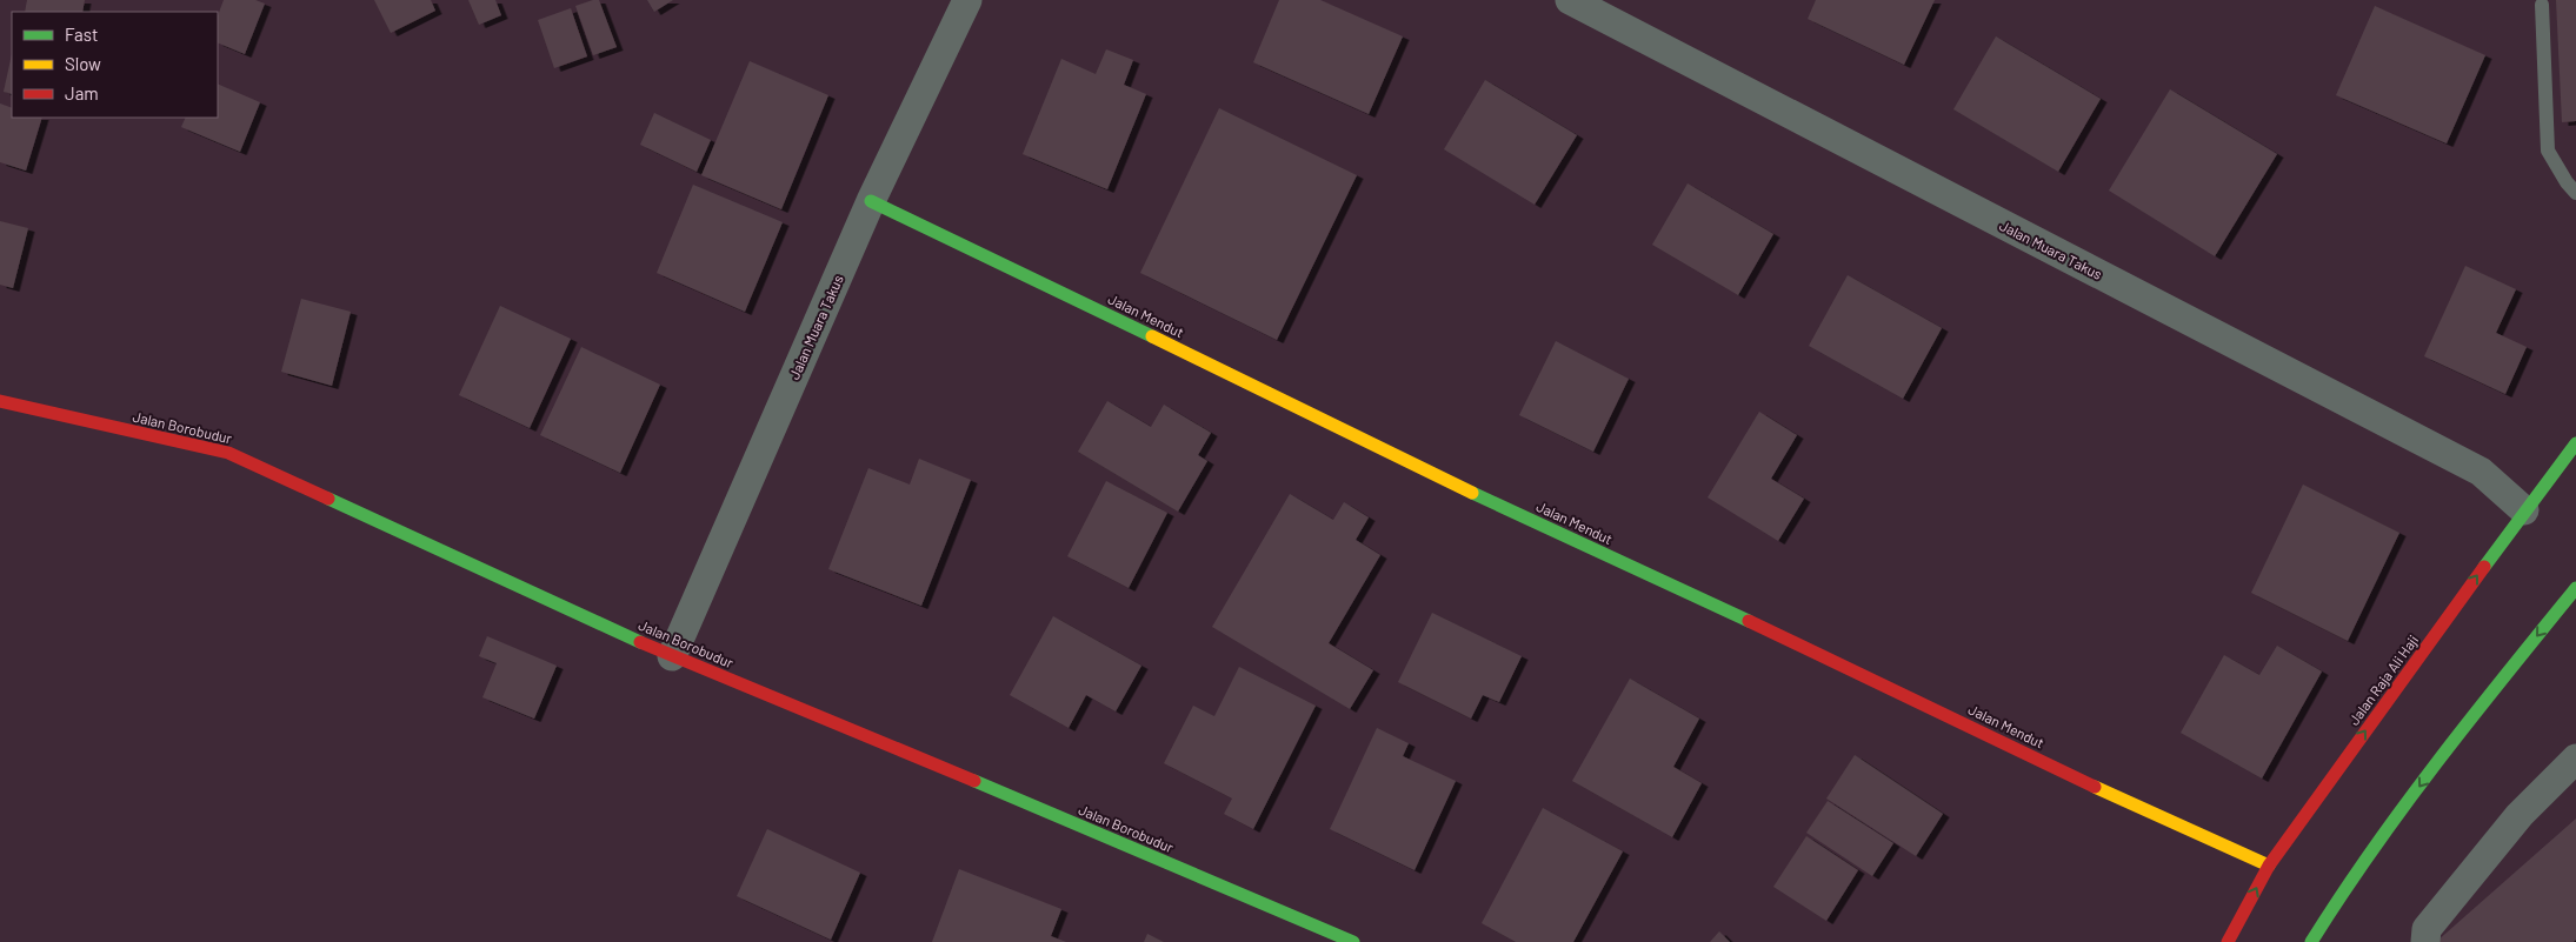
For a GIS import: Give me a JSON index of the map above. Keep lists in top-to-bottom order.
{
  "streets": {
    "street": [
      "Jalan Muara Takus",
      "Jalan Mendut",
      "Jalan Borobudur",
      "Jalan Raja Ali Haji"
    ]
  },
  "crossings": [
    ["Jalan Muara Takus", "Jalan Mendut"],
    ["Jalan Muara Takus", "Jalan Borobudur"],
    ["Jalan Muara Takus", "Jalan Raja Ali Haji"],
    ["Jalan Mendut", "Jalan Raja Ali Haji"]
  ],
  "legend": ["Fast", "Slow", "Jam"]
}
